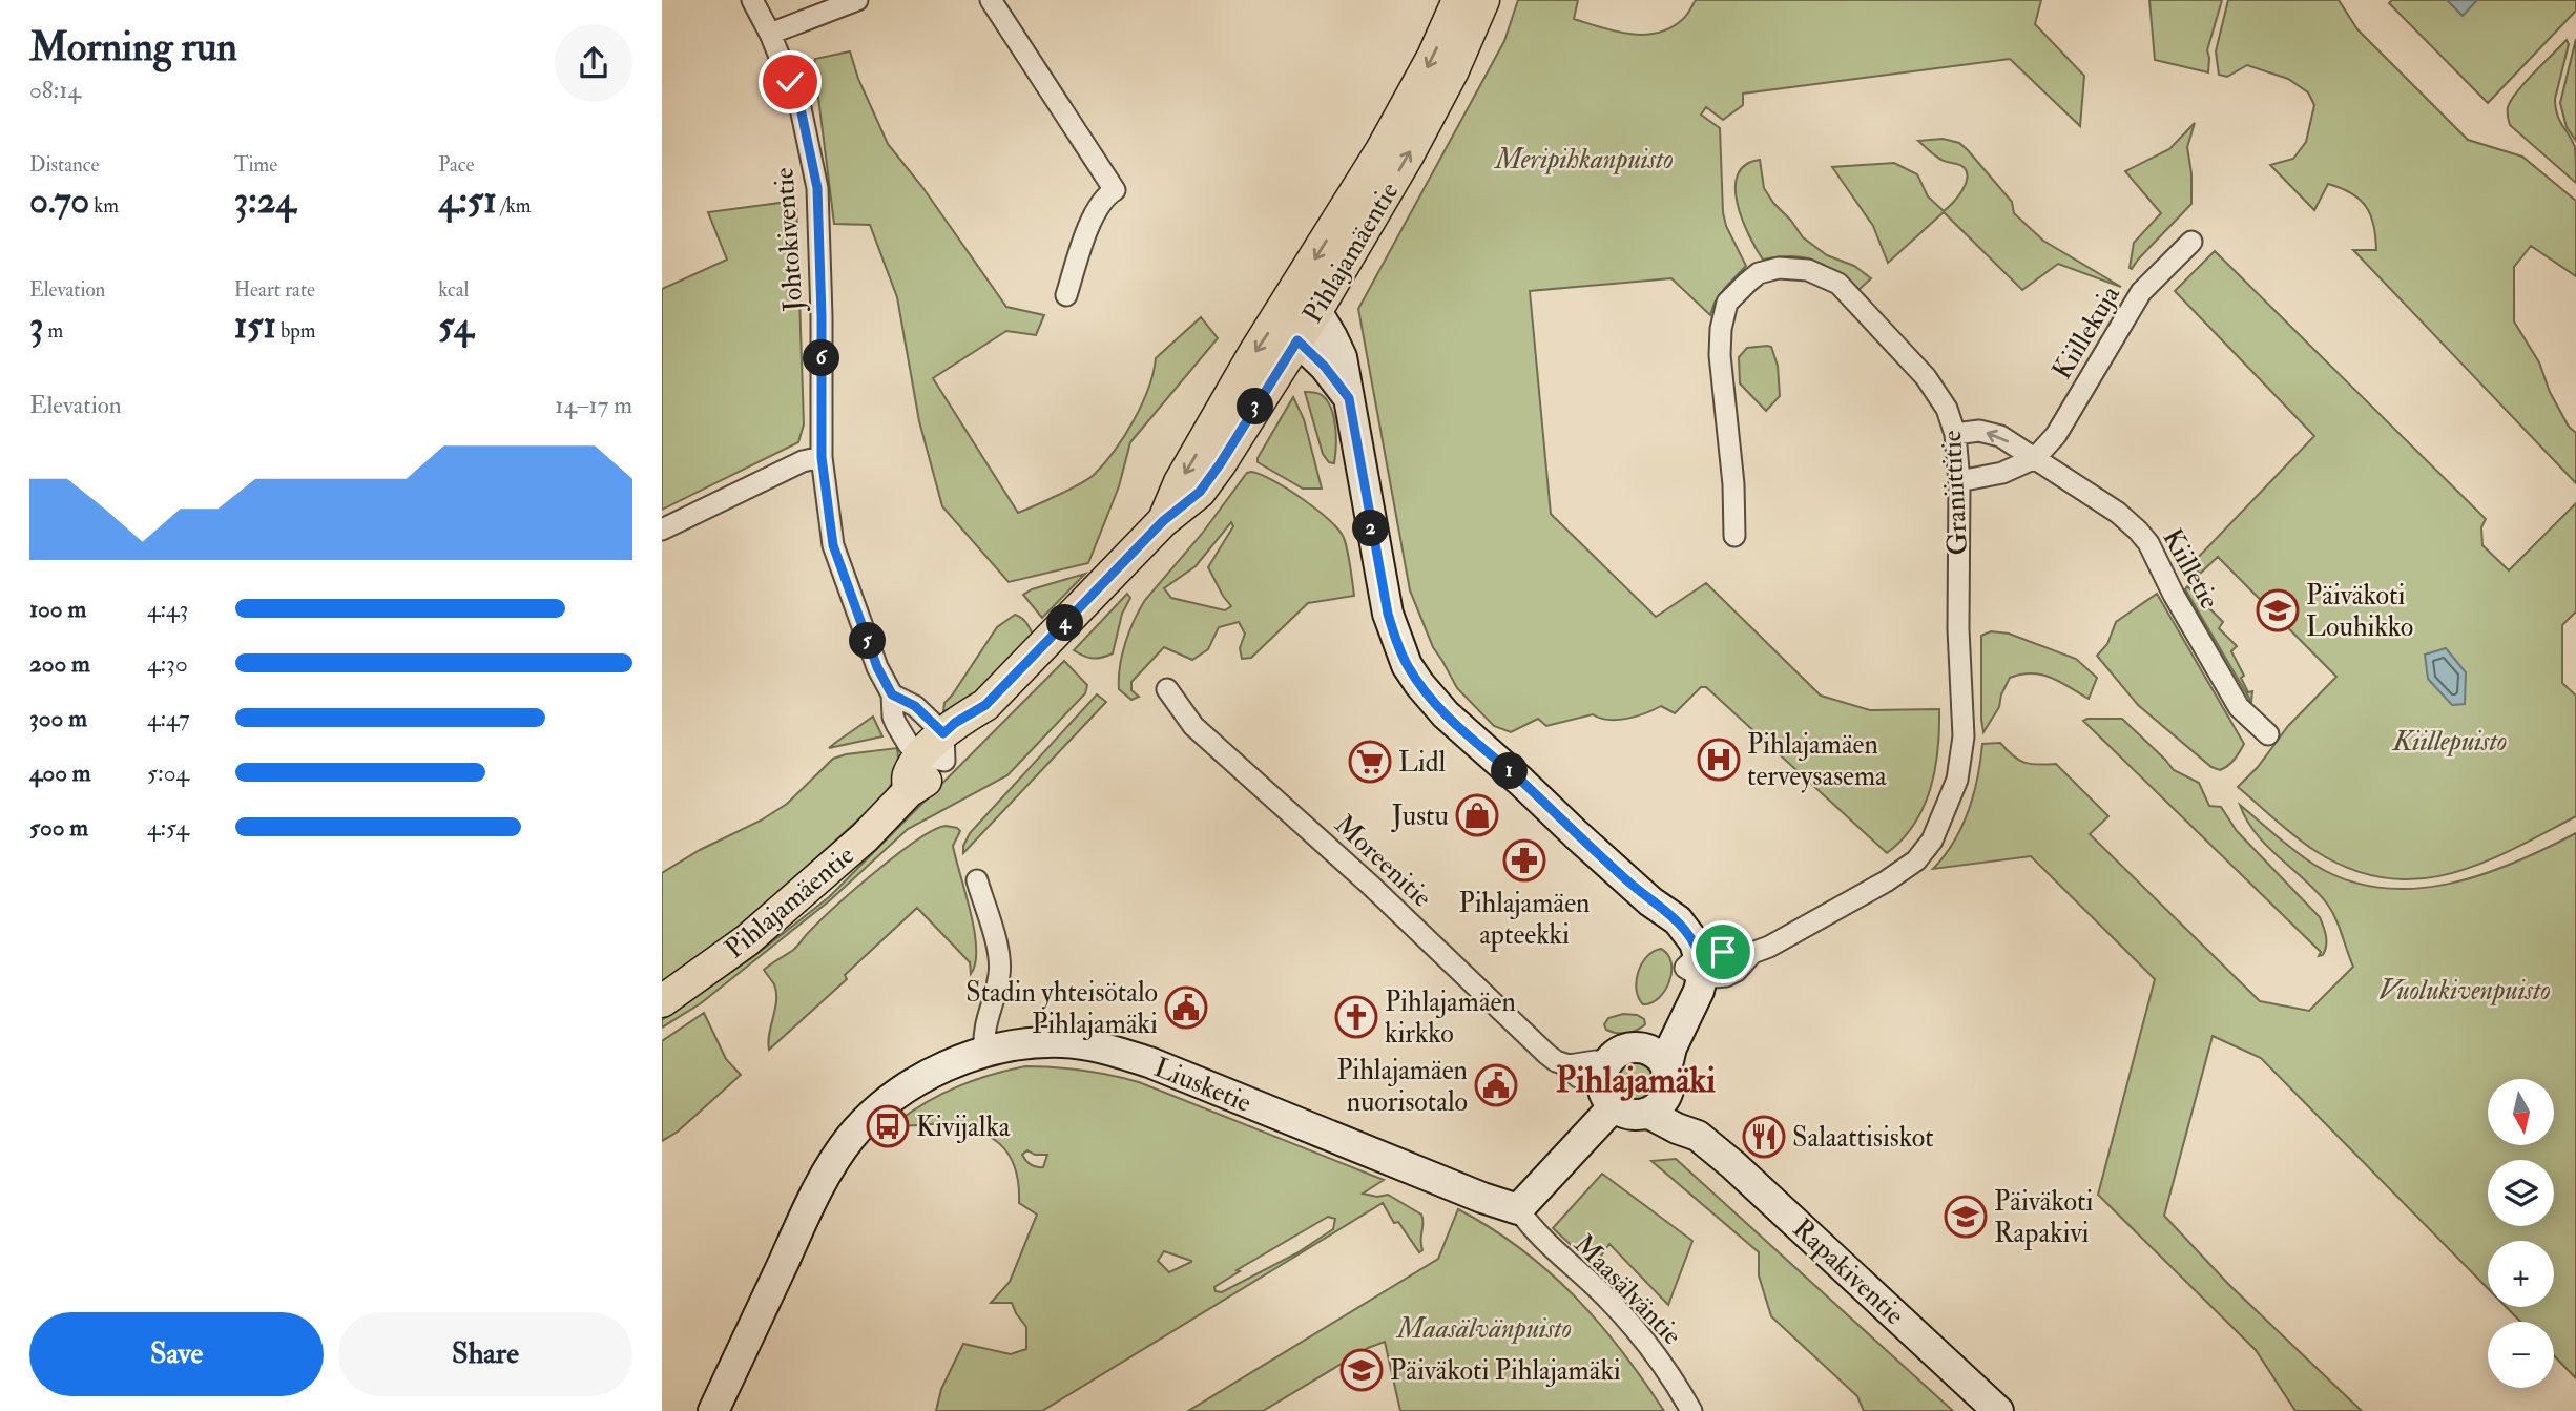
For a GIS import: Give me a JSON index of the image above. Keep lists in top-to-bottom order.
{
  "streets": {
    "main road": ["Pihlajamäentie", "Liusketie", "Rapakiventie"],
    "street": [
      "Johtokiventie",
      "Kiillekuja",
      "Graniittitie",
      "Kiilletie",
      "Moreenitie",
      "Maasälväntie"
    ]
  },
  "crossings": [
    ["Johtokiventie", "Pihlajamäentie"],
    ["Kiillekuja", "Kiilletie"],
    ["Graniittitie", "Kiilletie"],
    ["Moreenitie", "Rapakiventie"],
    ["Liusketie", "Maasälväntie"]
  ],
  "districts": ["Pihlajamäki"],
  "parks": [
    "Meripihkanpuisto",
    "Kiillepuisto",
    "Vuolukivenpuisto",
    "Maasälvänpuisto"
  ],
  "places": {
    "school or university": ["Päiväkoti Louhikko", "Päiväkoti Rapakivi", "Päiväkoti Pihlajamäki"],
    "hospital": ["Pihlajamäen terveysasema"],
    "supermarket": ["Lidl"],
    "shop": ["Justu"],
    "pharmacy": ["Pihlajamäen apteekki"],
    "public building": ["Stadin yhteisötalo Pihlajamäki", "Pihlajamäen nuorisotalo"],
    "church": ["Pihlajamäen kirkko"],
    "bus stop": ["Kivijalka"],
    "restaurant": ["Salaattisiskot"]
  },
  "north": "bottom",
  "page": {
    "heading": ["Morning run", "08:14"],
    "stats": [
      ["Distance", "0.70 km"],
      ["Time", "3:24"],
      ["Pace", "4:51 /km"],
      ["Elevation", "3 m"],
      ["Heart rate", "151 bpm"],
      ["kcal", "54"]
    ],
    "pins": [
      "6",
      "3",
      "2",
      "4",
      "5",
      "1"
    ],
    "chart": ["Elevation", "14–17 m"],
    "list": [
      {
        "name": "100 m",
        "note": "4:43"
      },
      {
        "name": "200 m",
        "note": "4:30"
      },
      {
        "name": "300 m",
        "note": "4:47"
      },
      {
        "name": "400 m",
        "note": "5:04"
      },
      {
        "name": "500 m",
        "note": "4:54"
      }
    ],
    "map_buttons": ["+", "−"],
    "buttons": ["Save", "Share"]
  }
}
